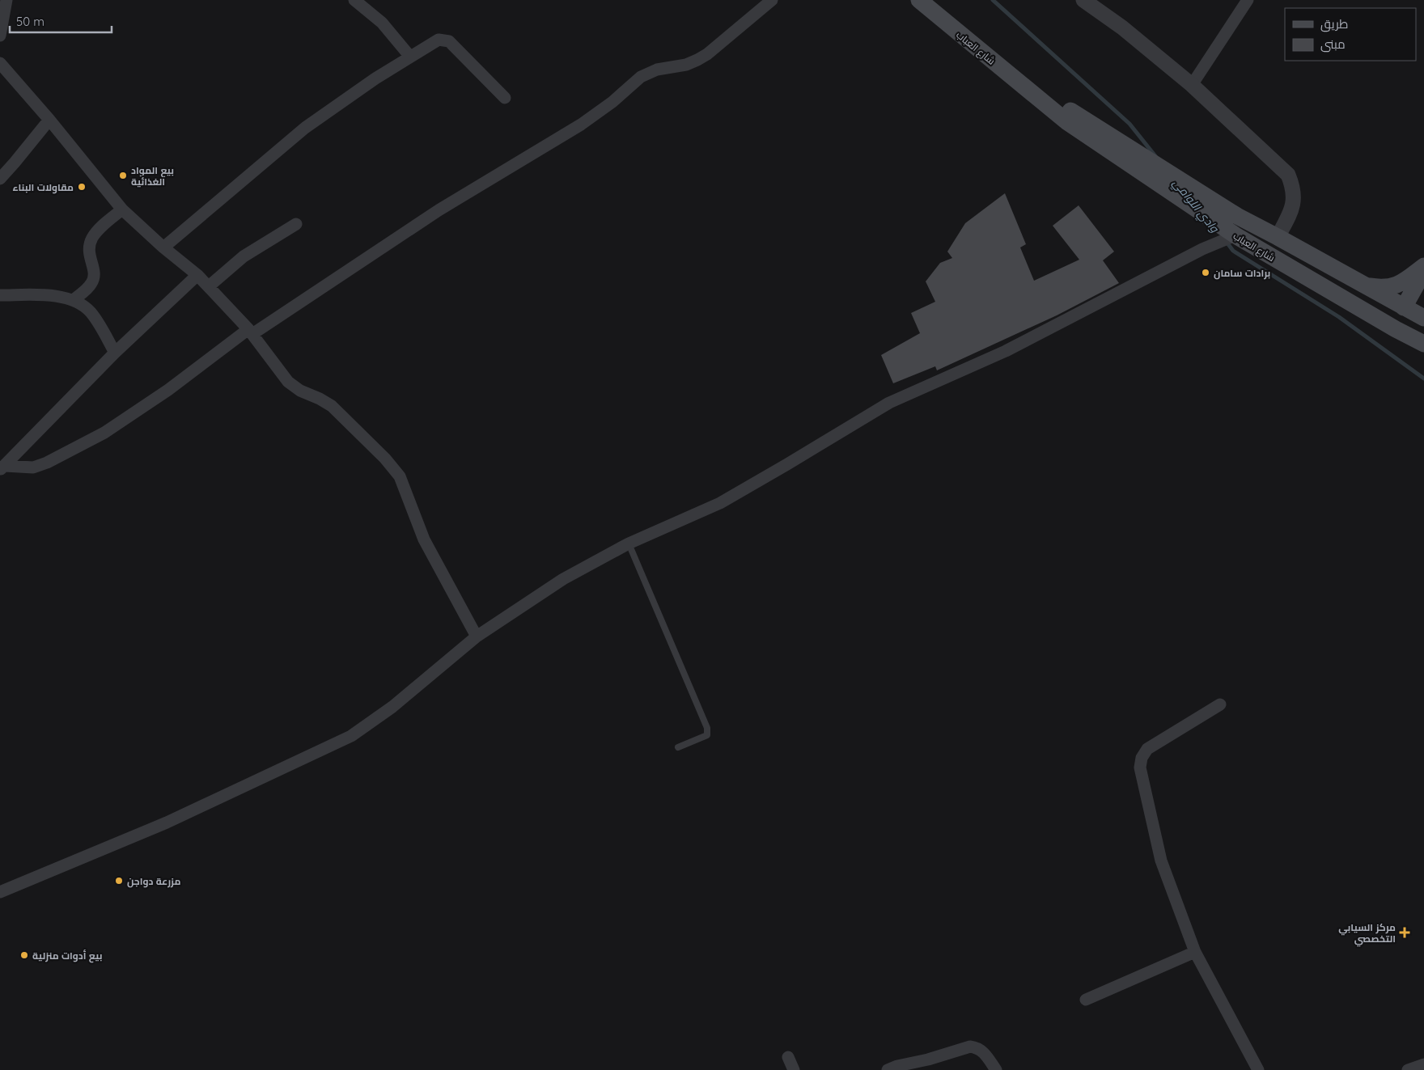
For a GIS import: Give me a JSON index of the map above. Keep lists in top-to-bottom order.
{
  "streets": {
    "main road": ["شارع العباب"]
  },
  "water": ["وادي اللوامي"],
  "places": {
    "other": [
      "بيع المواد الغذائية",
      "مقاولات البناء",
      "برادات سامان",
      "مزرعة دواجن",
      "بيع أدوات منزلية"
    ],
    "health": ["مركز السيابي التخصصي"]
  },
  "legend": ["طريق", "مبنى"],
  "scale_bar": "50 m"
}
